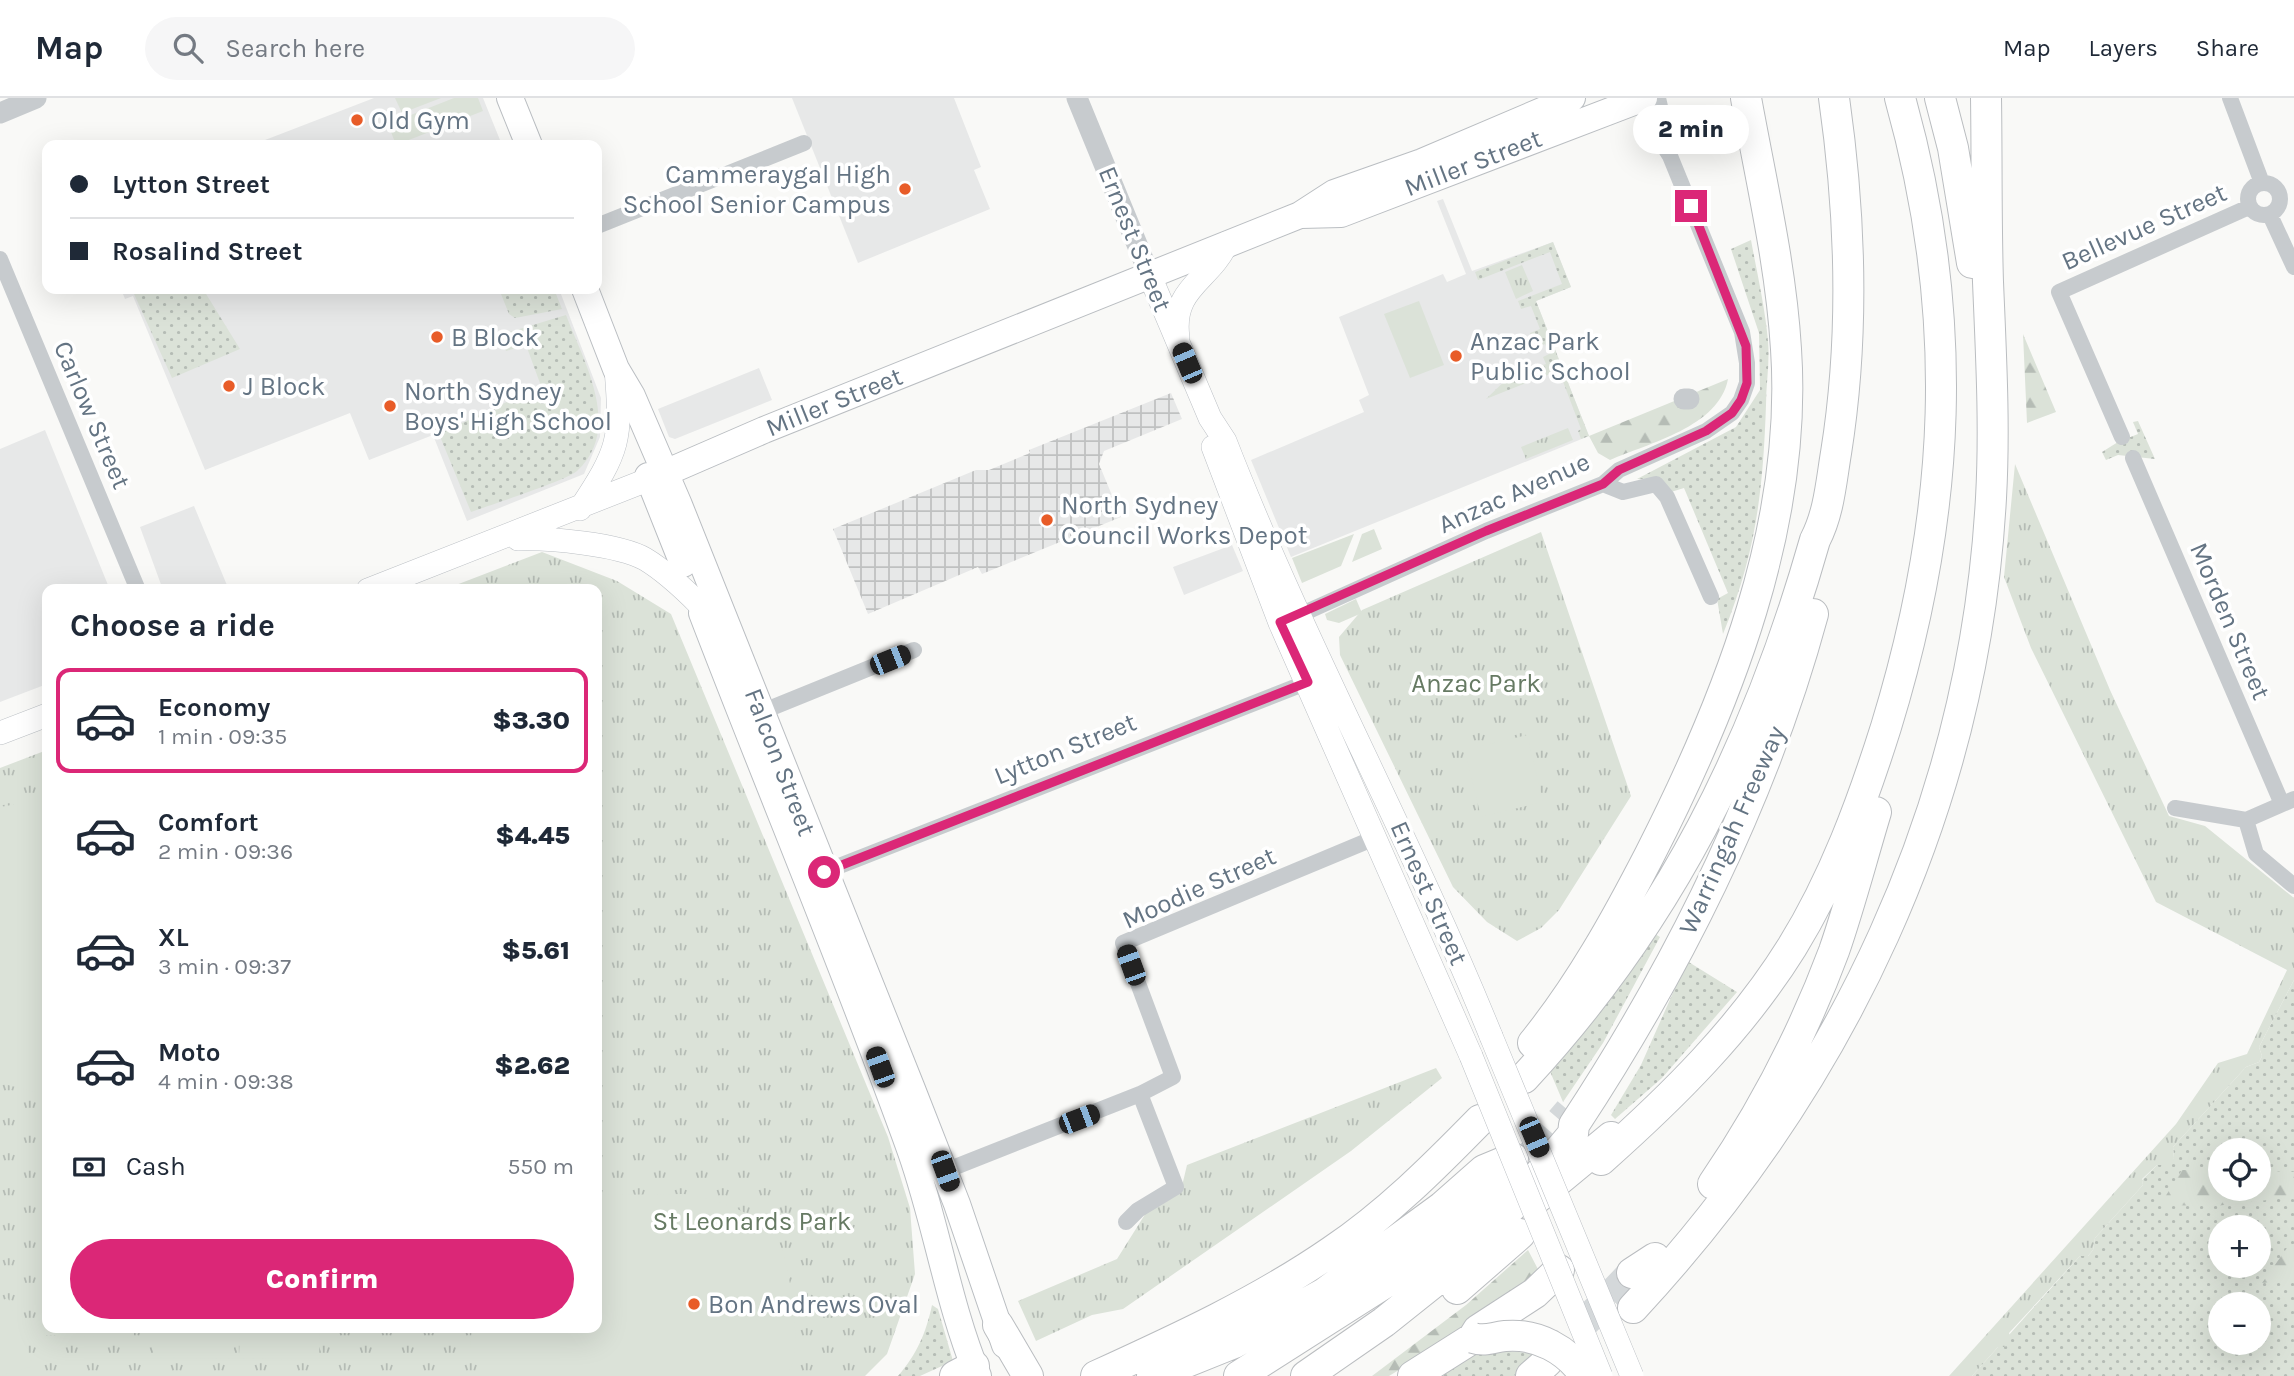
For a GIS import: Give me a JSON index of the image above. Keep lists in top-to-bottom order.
{
  "streets": {
    "highway": ["Warringah Freeway"],
    "main road": ["Miller Street", "Ernest Street", "Falcon Street"],
    "street": [
      "Bellevue Street",
      "Carlow Street",
      "Anzac Avenue",
      "Morden Street",
      "Lytton Street",
      "Moodie Street"
    ]
  },
  "crossings": [
    ["Miller Street", "Ernest Street"],
    ["Miller Street", "Falcon Street"],
    ["Ernest Street", "Anzac Avenue"],
    ["Ernest Street", "Lytton Street"],
    ["Ernest Street", "Moodie Street"],
    ["Lytton Street", "Falcon Street"],
    ["Falcon Street", "Moodie Street"]
  ],
  "parks": ["Anzac Park", "St Leonards Park"],
  "places": [
    "Old Gym",
    "Cammeraygal High School Senior Campus",
    "B Block",
    "Anzac Park Public School",
    "J Block",
    "North Sydney Boys' High School",
    "North Sydney Council Works Depot",
    "Bon Andrews Oval"
  ],
  "page": {
    "header": "Map",
    "search": "Search here",
    "nav": ["Map", "Layers", "Share"],
    "bubble": "2 min",
    "banner": ["Lytton Street", "Rosalind Street"],
    "heading": "Choose a ride",
    "list": [
      {
        "name": "Economy",
        "note": "1 min · 09:35",
        "value": "$3.30"
      },
      {
        "name": "Comfort",
        "note": "2 min · 09:36",
        "value": "$4.45"
      },
      {
        "name": "XL",
        "note": "3 min · 09:37",
        "value": "$5.61"
      },
      {
        "name": "Moto",
        "note": "4 min · 09:38",
        "value": "$2.62"
      }
    ],
    "pay": ["Cash", "550 m"],
    "map_buttons": ["+", "−"],
    "buttons": "Confirm"
  }
}
